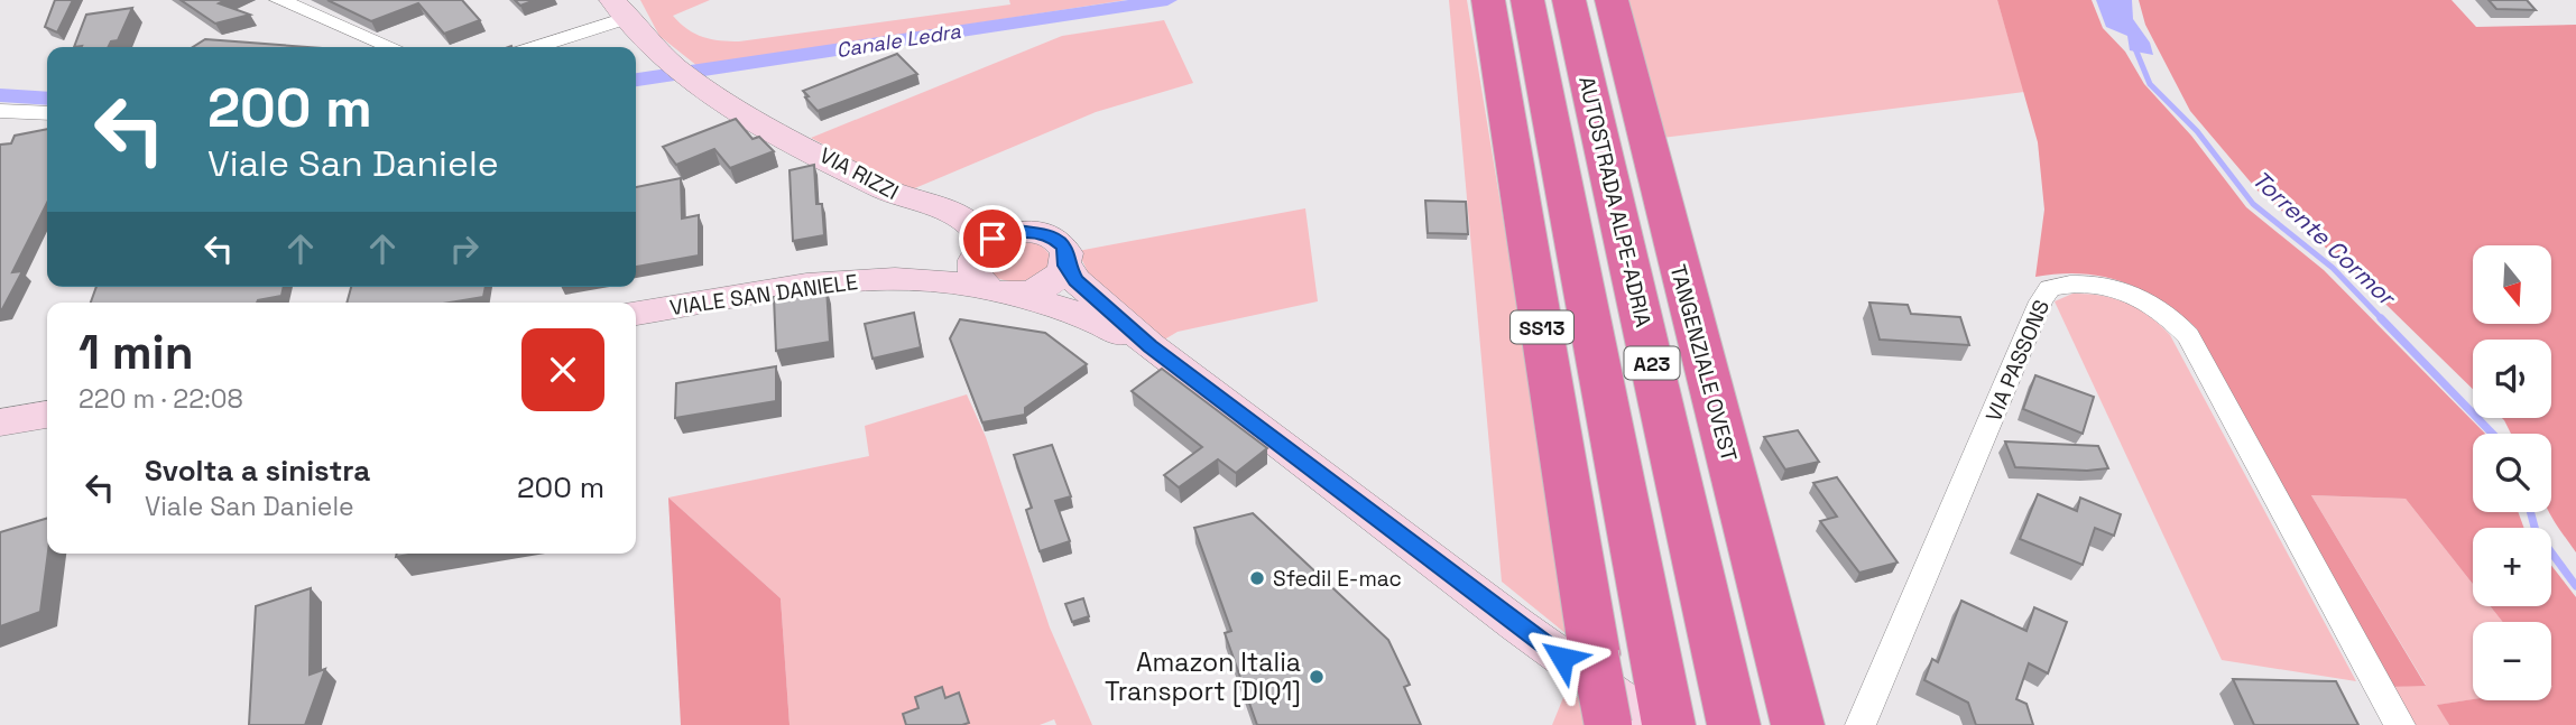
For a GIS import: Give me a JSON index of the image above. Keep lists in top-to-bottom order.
{
  "streets": {
    "highway": [
      "AUTOSTRADA ALPE-ADRIA",
      "SS13",
      "A23",
      "TANGENZIALE OVEST"
    ],
    "main road": ["VIA RIZZI", "VIALE SAN DANIELE"],
    "street": ["VIA PASSONS"]
  },
  "crossings": [
    ["VIA RIZZI", "VIALE SAN DANIELE"],
    ["AUTOSTRADA ALPE-ADRIA", "VIALE SAN DANIELE"]
  ],
  "water": ["Canale Ledra", "Torrente Cormor"],
  "places": ["Sfedil E-mac", "Amazon Italia Transport [DIQ1]"],
  "north": "bottom",
  "page": {
    "turn": ["200 m", "Viale San Daniele"],
    "map_buttons": ["+", "−"],
    "heading": ["1 min", "220 m · 22:08"],
    "list": [
      {
        "name": "Svolta a sinistra",
        "note": "Viale San Daniele",
        "value": "200 m"
      }
    ]
  }
}
